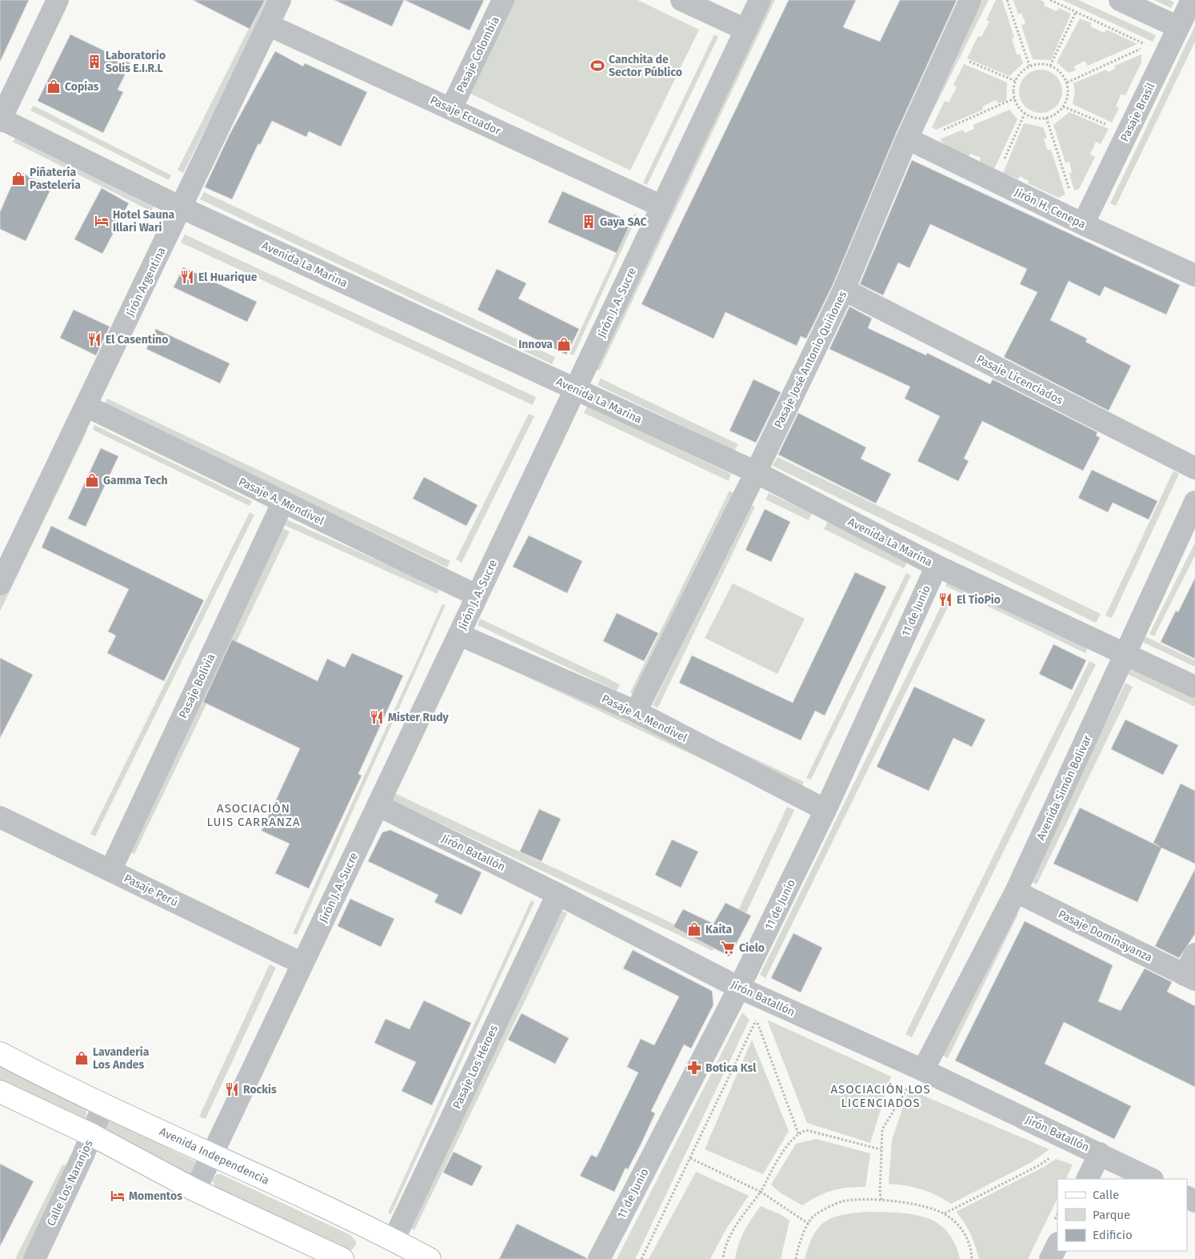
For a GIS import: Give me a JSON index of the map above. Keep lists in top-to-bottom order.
{
  "streets": {
    "street": [
      "Pasaje Colombia",
      "Pasaje Brasil",
      "Pasaje Ecuador",
      "Jirón H. Cenepa",
      "Avenida La Marina",
      "Jirón Argentina",
      "Jirón J. A. Sucre",
      "Pasaje José Antonio Quiñones",
      "Pasaje Licenciados",
      "Pasaje A. Mendivel",
      "11 de Junio",
      "Pasaje Bolivia",
      "Avenida Simón Bolívar",
      "Jirón Batallón",
      "Pasaje Perú",
      "Pasaje Dominayanza",
      "Pasaje Los Héroes",
      "Avenida Independencia",
      "Calle Los Naranjos"
    ]
  },
  "crossings": [
    ["Pasaje Colombia", "Pasaje Ecuador"],
    ["Pasaje Brasil", "Jirón H. Cenepa"],
    ["Pasaje Ecuador", "Jirón Argentina"],
    ["Pasaje Ecuador", "Jirón J. A. Sucre"],
    ["Jirón H. Cenepa", "Pasaje José Antonio Quiñones"],
    ["Avenida La Marina", "Jirón Argentina"],
    ["Avenida La Marina", "Jirón J. A. Sucre"],
    ["Avenida La Marina", "Pasaje José Antonio Quiñones"],
    ["Avenida La Marina", "11 de Junio"],
    ["Avenida La Marina", "Avenida Simón Bolívar"],
    ["Jirón Argentina", "Pasaje A. Mendivel"],
    ["Jirón J. A. Sucre", "Pasaje A. Mendivel"],
    ["Jirón J. A. Sucre", "Jirón Batallón"],
    ["Jirón J. A. Sucre", "Pasaje Perú"],
    ["Jirón J. A. Sucre", "Avenida Independencia"],
    ["Pasaje José Antonio Quiñones", "Pasaje Licenciados"],
    ["Pasaje José Antonio Quiñones", "Pasaje A. Mendivel"],
    ["Pasaje A. Mendivel", "11 de Junio"],
    ["Pasaje A. Mendivel", "Pasaje Bolivia"],
    ["11 de Junio", "Jirón Batallón"],
    ["Pasaje Bolivia", "Pasaje Perú"],
    ["Avenida Simón Bolívar", "Jirón Batallón"],
    ["Avenida Simón Bolívar", "Pasaje Dominayanza"],
    ["Jirón Batallón", "Pasaje Los Héroes"],
    ["Pasaje Los Héroes", "Avenida Independencia"],
    ["Avenida Independencia", "Calle Los Naranjos"]
  ],
  "districts": ["ASOCIACIÓN LUIS CARRANZA", "ASOCIACIÓN LOS LICENCIADOS"],
  "places": {
    "building": ["Laboratorio Solis E.I.R.L", "Gaya SAC"],
    "sports": ["Canchita de Sector Público"],
    "shop": [
      "Copias",
      "Piñatería Pastelería",
      "Innova",
      "Gamma Tech",
      "Kaita",
      "Lavanderia Los Andes"
    ],
    "hotel": ["Hotel Sauna Illari Wari", "Momentos"],
    "restaurant": [
      "El Huarique",
      "El Casentino",
      "El TioPio",
      "Mister Rudy",
      "Rockis"
    ],
    "supermarket": ["Cielo"],
    "pharmacy": ["Botica Ksl"]
  },
  "legend": ["Calle", "Parque", "Edificio"]
}
